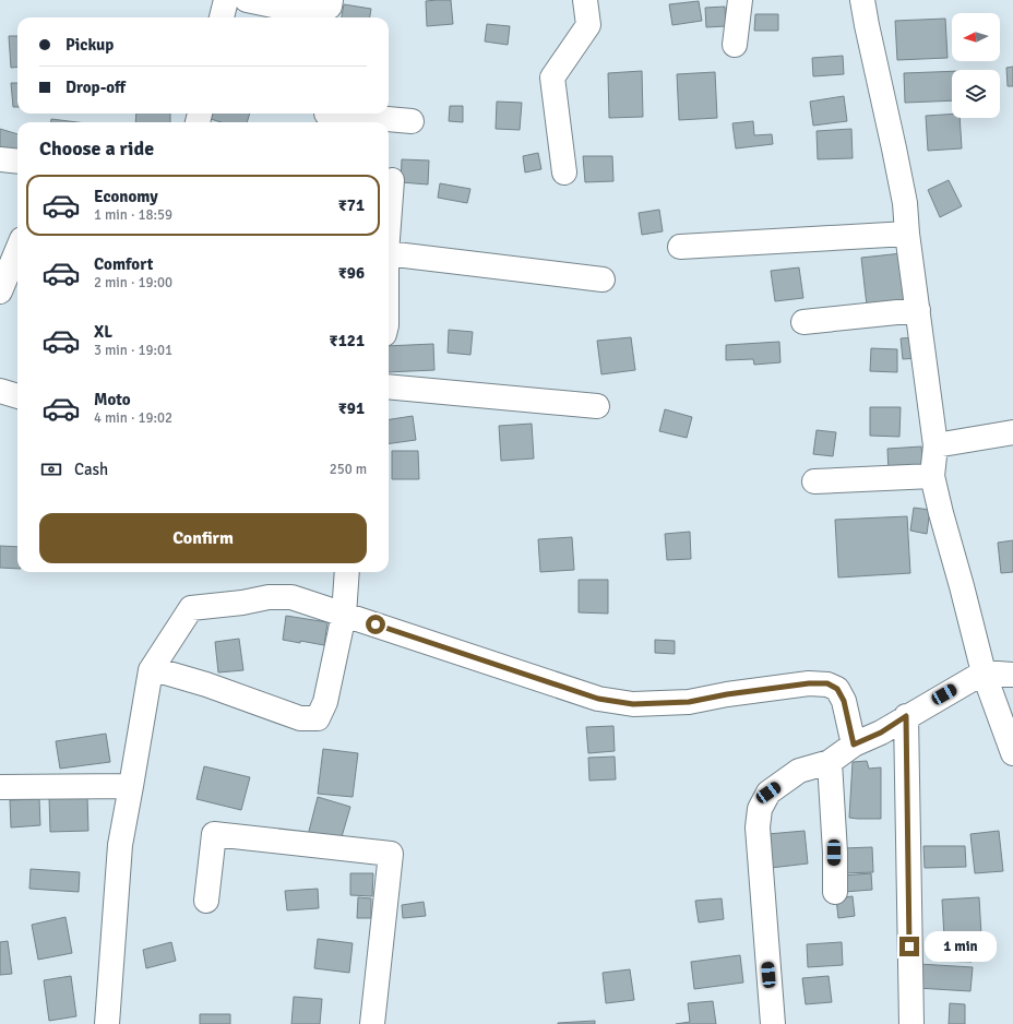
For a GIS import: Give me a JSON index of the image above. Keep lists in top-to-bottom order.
{
  "north": "left",
  "page": {
    "banner": ["Pickup", "Drop-off"],
    "heading": "Choose a ride",
    "list": [
      {
        "name": "Economy",
        "note": "1 min · 18:59",
        "value": "₹71"
      },
      {
        "name": "Comfort",
        "note": "2 min · 19:00",
        "value": "₹96"
      },
      {
        "name": "XL",
        "note": "3 min · 19:01",
        "value": "₹121"
      },
      {
        "name": "Moto",
        "note": "4 min · 19:02",
        "value": "₹91"
      }
    ],
    "pay": ["Cash", "250 m"],
    "buttons": "Confirm",
    "bubble": "1 min"
  }
}
